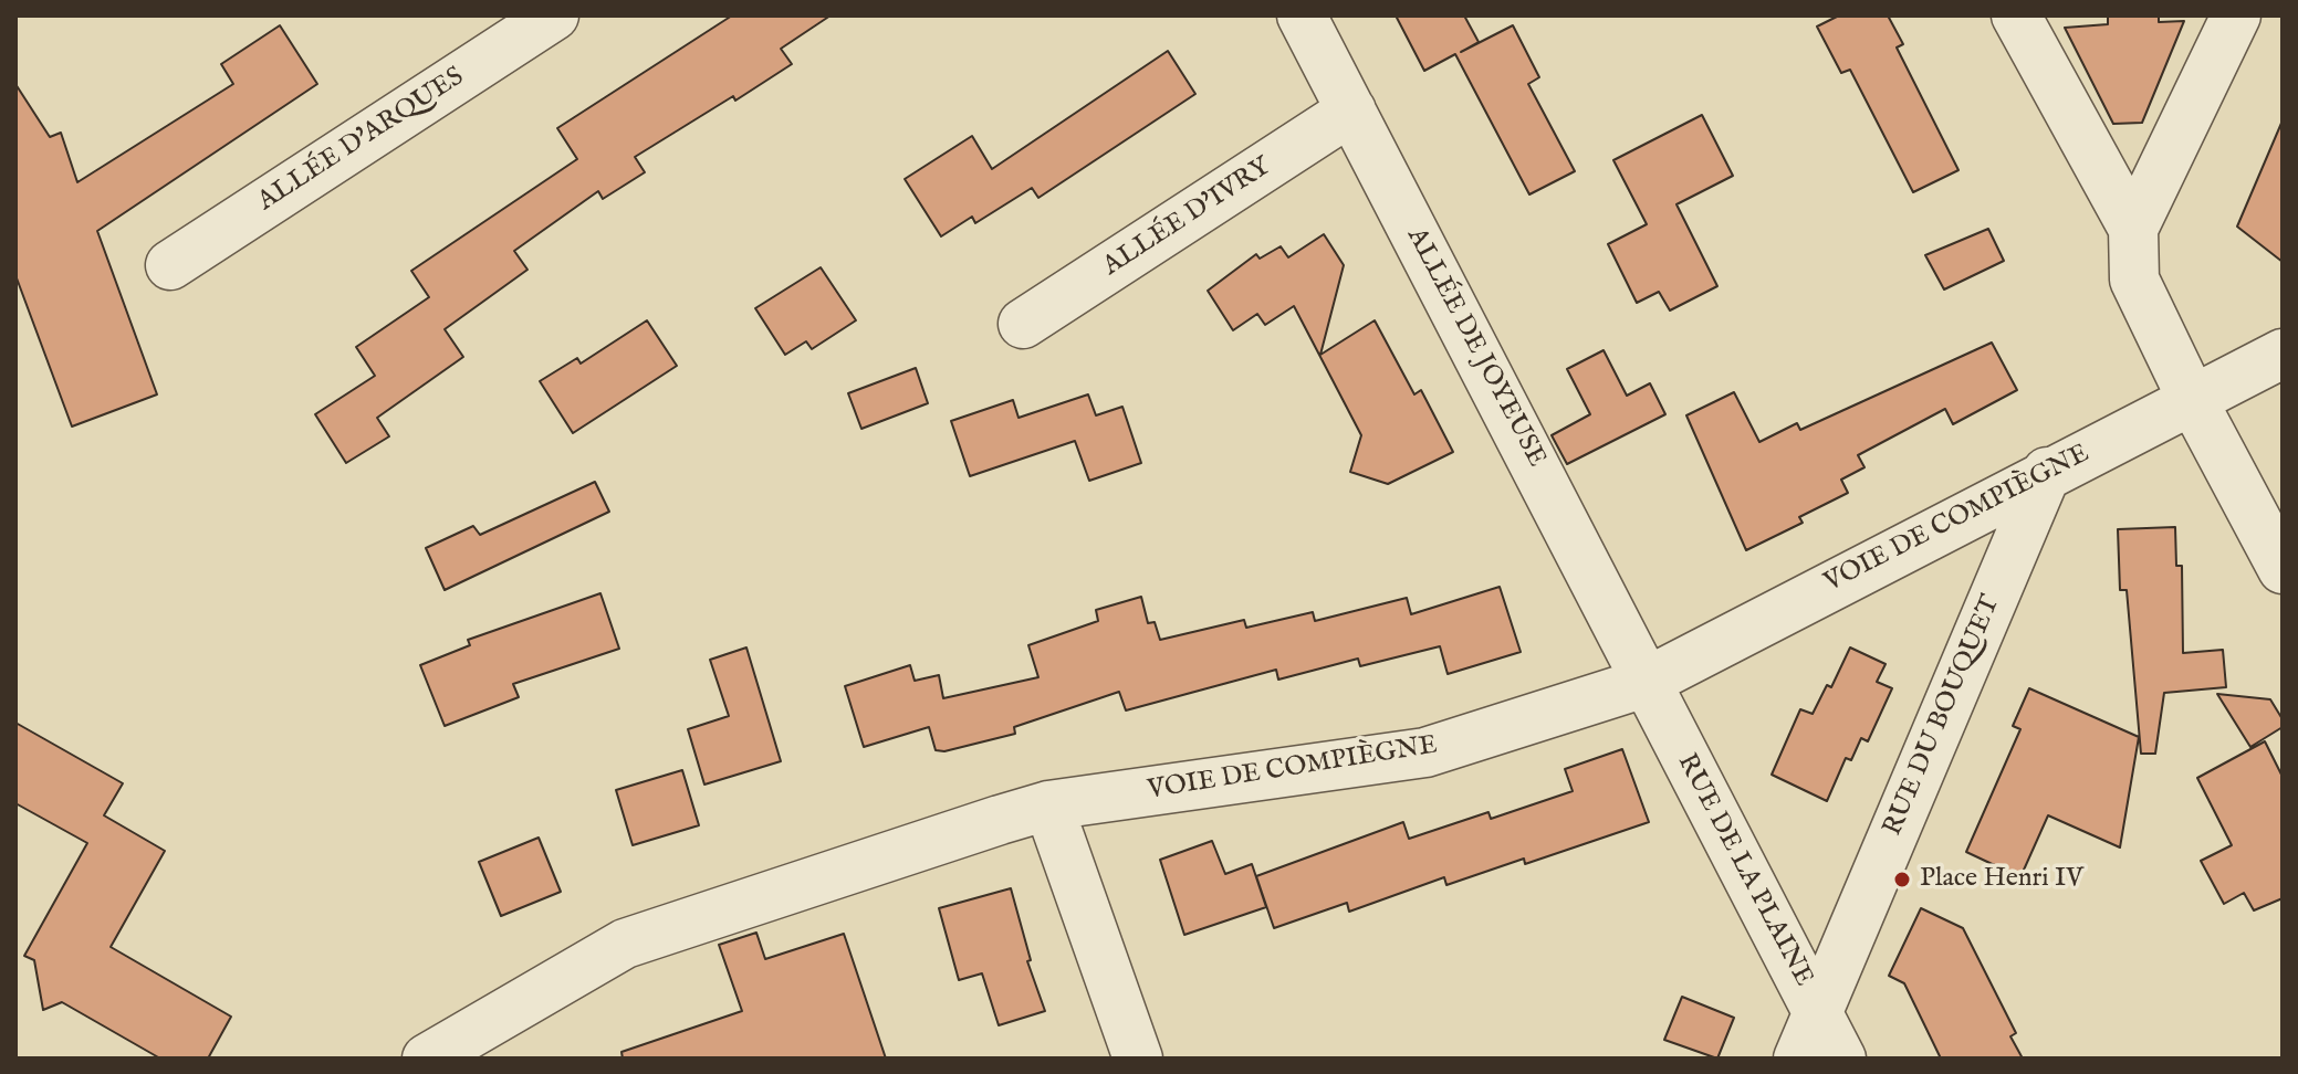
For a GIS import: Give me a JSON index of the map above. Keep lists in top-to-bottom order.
{
  "streets": {
    "street": [
      "ALLÉE D'ARQUES",
      "ALLÉE D'IVRY",
      "ALLÉE DE JOYEUSE",
      "VOIE DE COMPIÈGNE",
      "RUE DU BOUQUET",
      "RUE DE LA PLAINE"
    ]
  },
  "crossings": [
    ["ALLÉE D'IVRY", "ALLÉE DE JOYEUSE"],
    ["ALLÉE DE JOYEUSE", "VOIE DE COMPIÈGNE"],
    ["ALLÉE DE JOYEUSE", "RUE DE LA PLAINE"],
    ["VOIE DE COMPIÈGNE", "RUE DU BOUQUET"],
    ["VOIE DE COMPIÈGNE", "RUE DE LA PLAINE"],
    ["RUE DU BOUQUET", "RUE DE LA PLAINE"]
  ],
  "places": ["Place Henri IV"]
}
